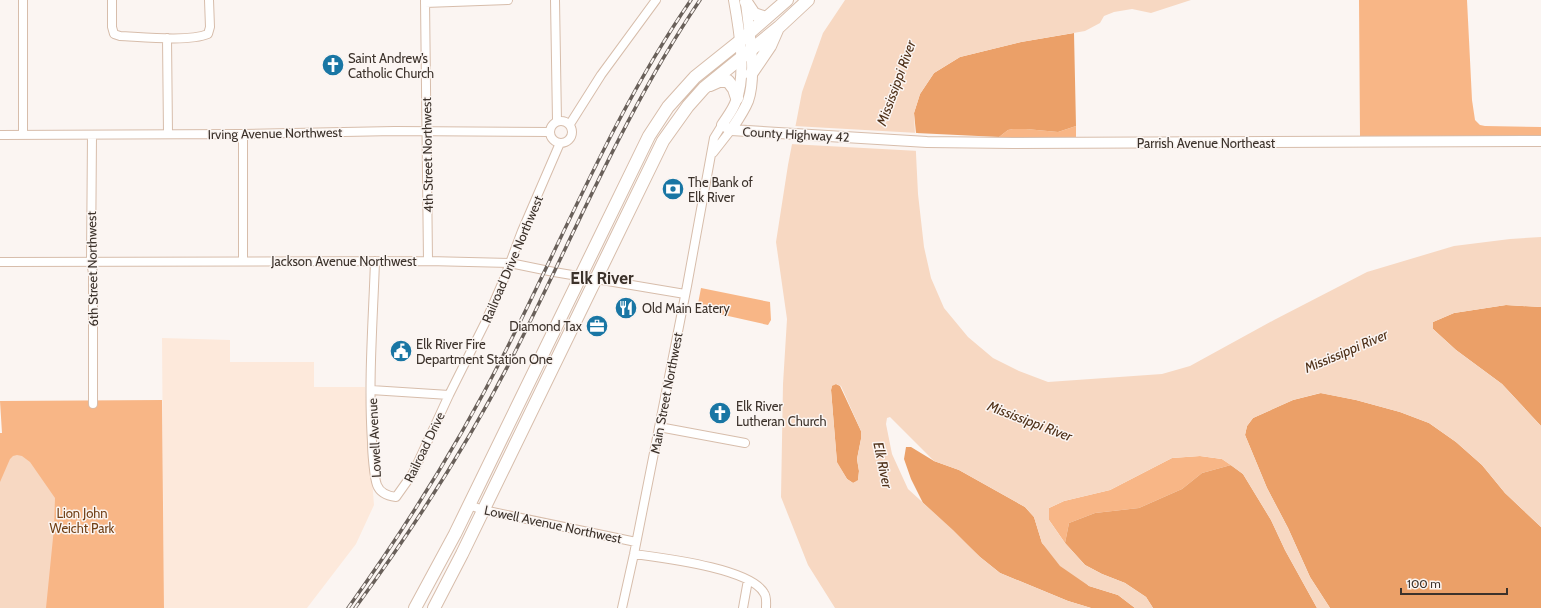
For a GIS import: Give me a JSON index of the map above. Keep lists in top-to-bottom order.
{
  "streets": {
    "main road": ["County Highway 42", "Parrish Avenue Northeast", "Main Street Northwest"],
    "street": [
      "Irving Avenue Northwest",
      "4th Street Northwest",
      "Railroad Drive Northwest",
      "Jackson Avenue Northwest",
      "6th Street Northwest",
      "Lowell Avenue",
      "Railroad Drive",
      "Lowell Avenue Northwest"
    ]
  },
  "crossings": [
    ["Irving Avenue Northwest", "4th Street Northwest"],
    ["Irving Avenue Northwest", "Railroad Drive Northwest"],
    ["Irving Avenue Northwest", "6th Street Northwest"],
    ["County Highway 42", "Parrish Avenue Northeast"],
    ["County Highway 42", "Main Street Northwest"],
    ["4th Street Northwest", "Jackson Avenue Northwest"],
    ["Railroad Drive Northwest", "Jackson Avenue Northwest"],
    ["Railroad Drive Northwest", "Railroad Drive"],
    ["Jackson Avenue Northwest", "6th Street Northwest"],
    ["Jackson Avenue Northwest", "Main Street Northwest"],
    ["Main Street Northwest", "Lowell Avenue Northwest"],
    ["Lowell Avenue", "Railroad Drive"]
  ],
  "districts": ["Elk River"],
  "water": ["Mississippi River", "Elk River"],
  "parks": ["Lion John Weicht Park"],
  "places": {
    "church": ["Saint Andrew’s Catholic Church", "Elk River Lutheran Church"],
    "bank": ["The Bank of Elk River"],
    "restaurant": ["Old Main Eatery"],
    "office": ["Diamond Tax"],
    "public building": ["Elk River Fire Department Station One"]
  },
  "scale_bar": "100 m"
}
